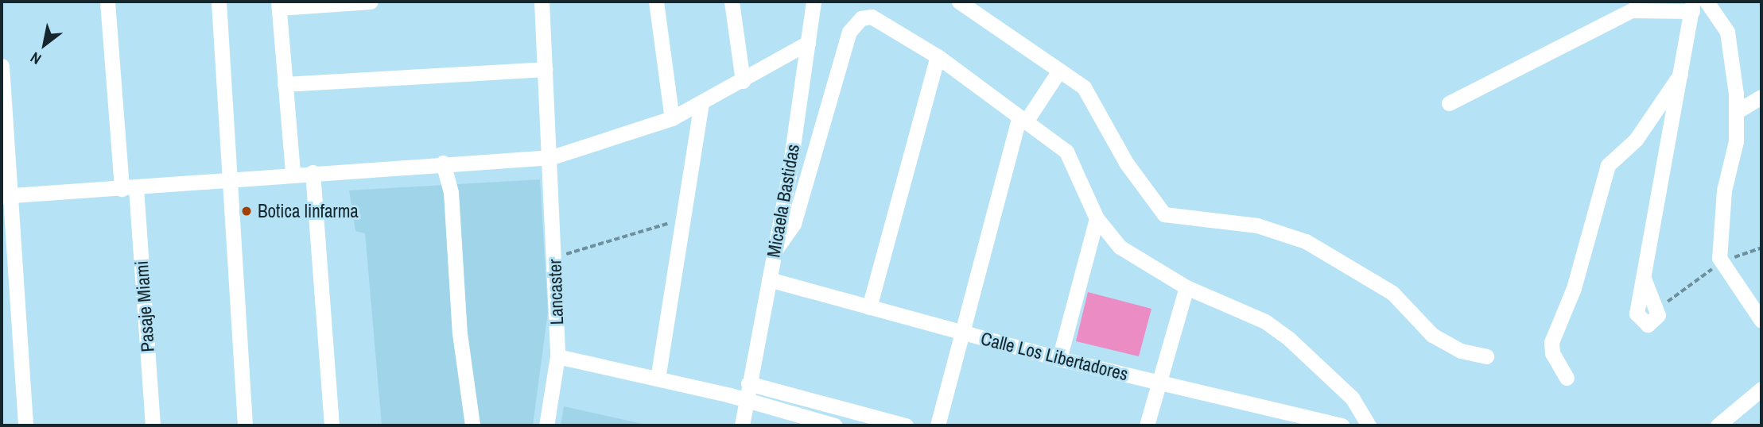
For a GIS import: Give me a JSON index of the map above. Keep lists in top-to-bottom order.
{
  "streets": {
    "street": [
      "Micaela Bastidas",
      "Lancaster",
      "Pasaje Miami",
      "Calle Los Libertadores"
    ]
  },
  "crossings": [
    ["Micaela Bastidas", "Calle Los Libertadores"]
  ],
  "places": ["Botica linfarma"],
  "north": "bottom left"
}
